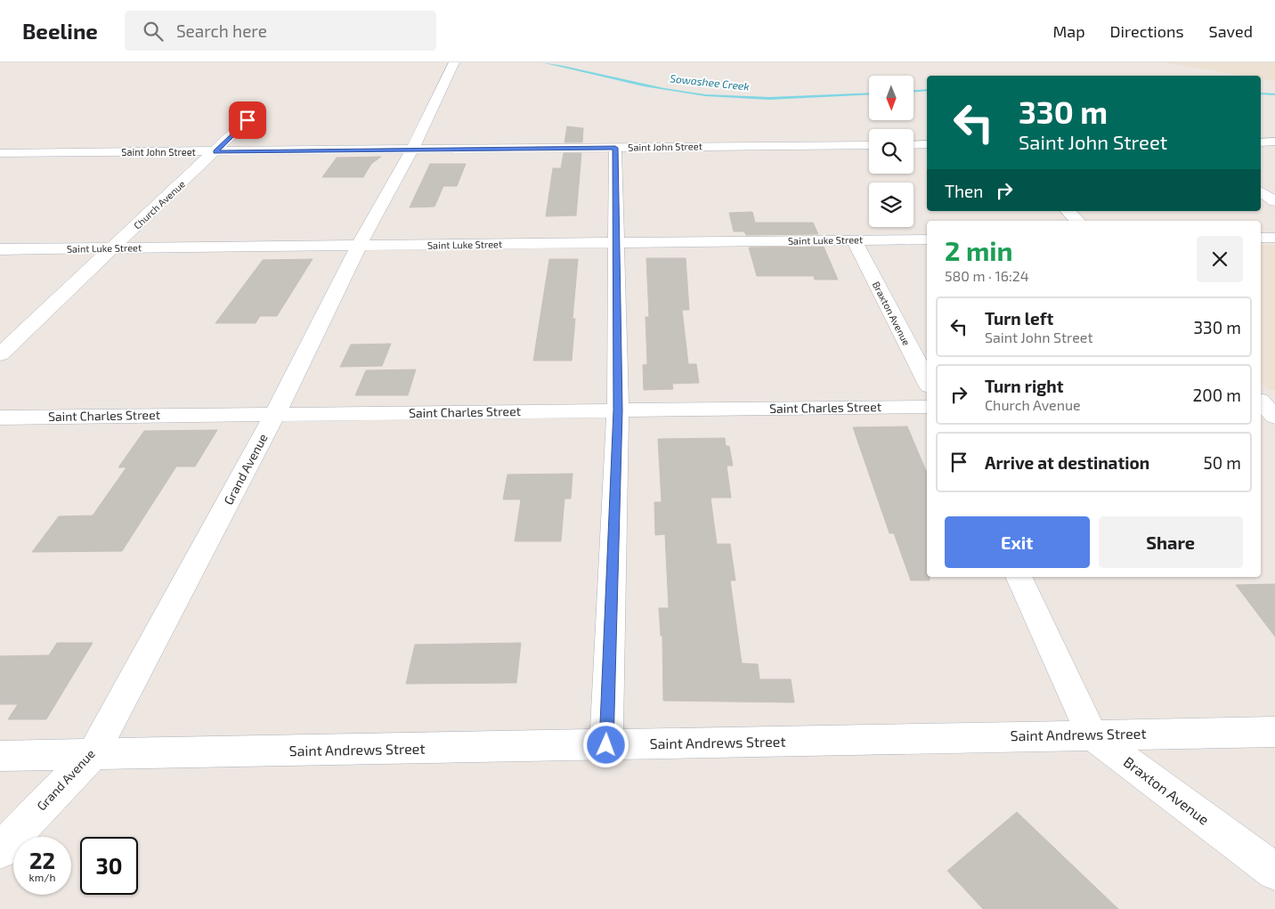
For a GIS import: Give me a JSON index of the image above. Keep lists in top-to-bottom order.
{
  "streets": {
    "street": [
      "Saint John Street",
      "Church Avenue",
      "Saint Luke Street",
      "Braxton Avenue",
      "Saint Charles Street",
      "Grand Avenue",
      "Saint Andrews Street"
    ]
  },
  "crossings": [
    ["Saint John Street", "Church Avenue"],
    ["Saint John Street", "Grand Avenue"],
    ["Church Avenue", "Saint Luke Street"],
    ["Saint Luke Street", "Braxton Avenue"],
    ["Saint Luke Street", "Grand Avenue"],
    ["Braxton Avenue", "Saint Andrews Street"],
    ["Saint Charles Street", "Grand Avenue"],
    ["Grand Avenue", "Saint Andrews Street"]
  ],
  "water": ["Sowashee Creek"],
  "north": "bottom",
  "page": {
    "header": "Beeline",
    "search": "Search here",
    "nav": ["Map", "Directions", "Saved"],
    "turn": ["330 m", "Saint John Street"],
    "then": "Then",
    "heading": ["2 min", "580 m · 16:24"],
    "list": [
      {
        "name": "Turn left",
        "note": "Saint John Street",
        "value": "330 m"
      },
      {
        "name": "Turn right",
        "note": "Church Avenue",
        "value": "200 m"
      },
      {
        "name": "Arrive at destination",
        "value": "50 m"
      }
    ],
    "buttons": ["Exit", "Share"],
    "speed": "22 km/h",
    "limit": "30"
  }
}
